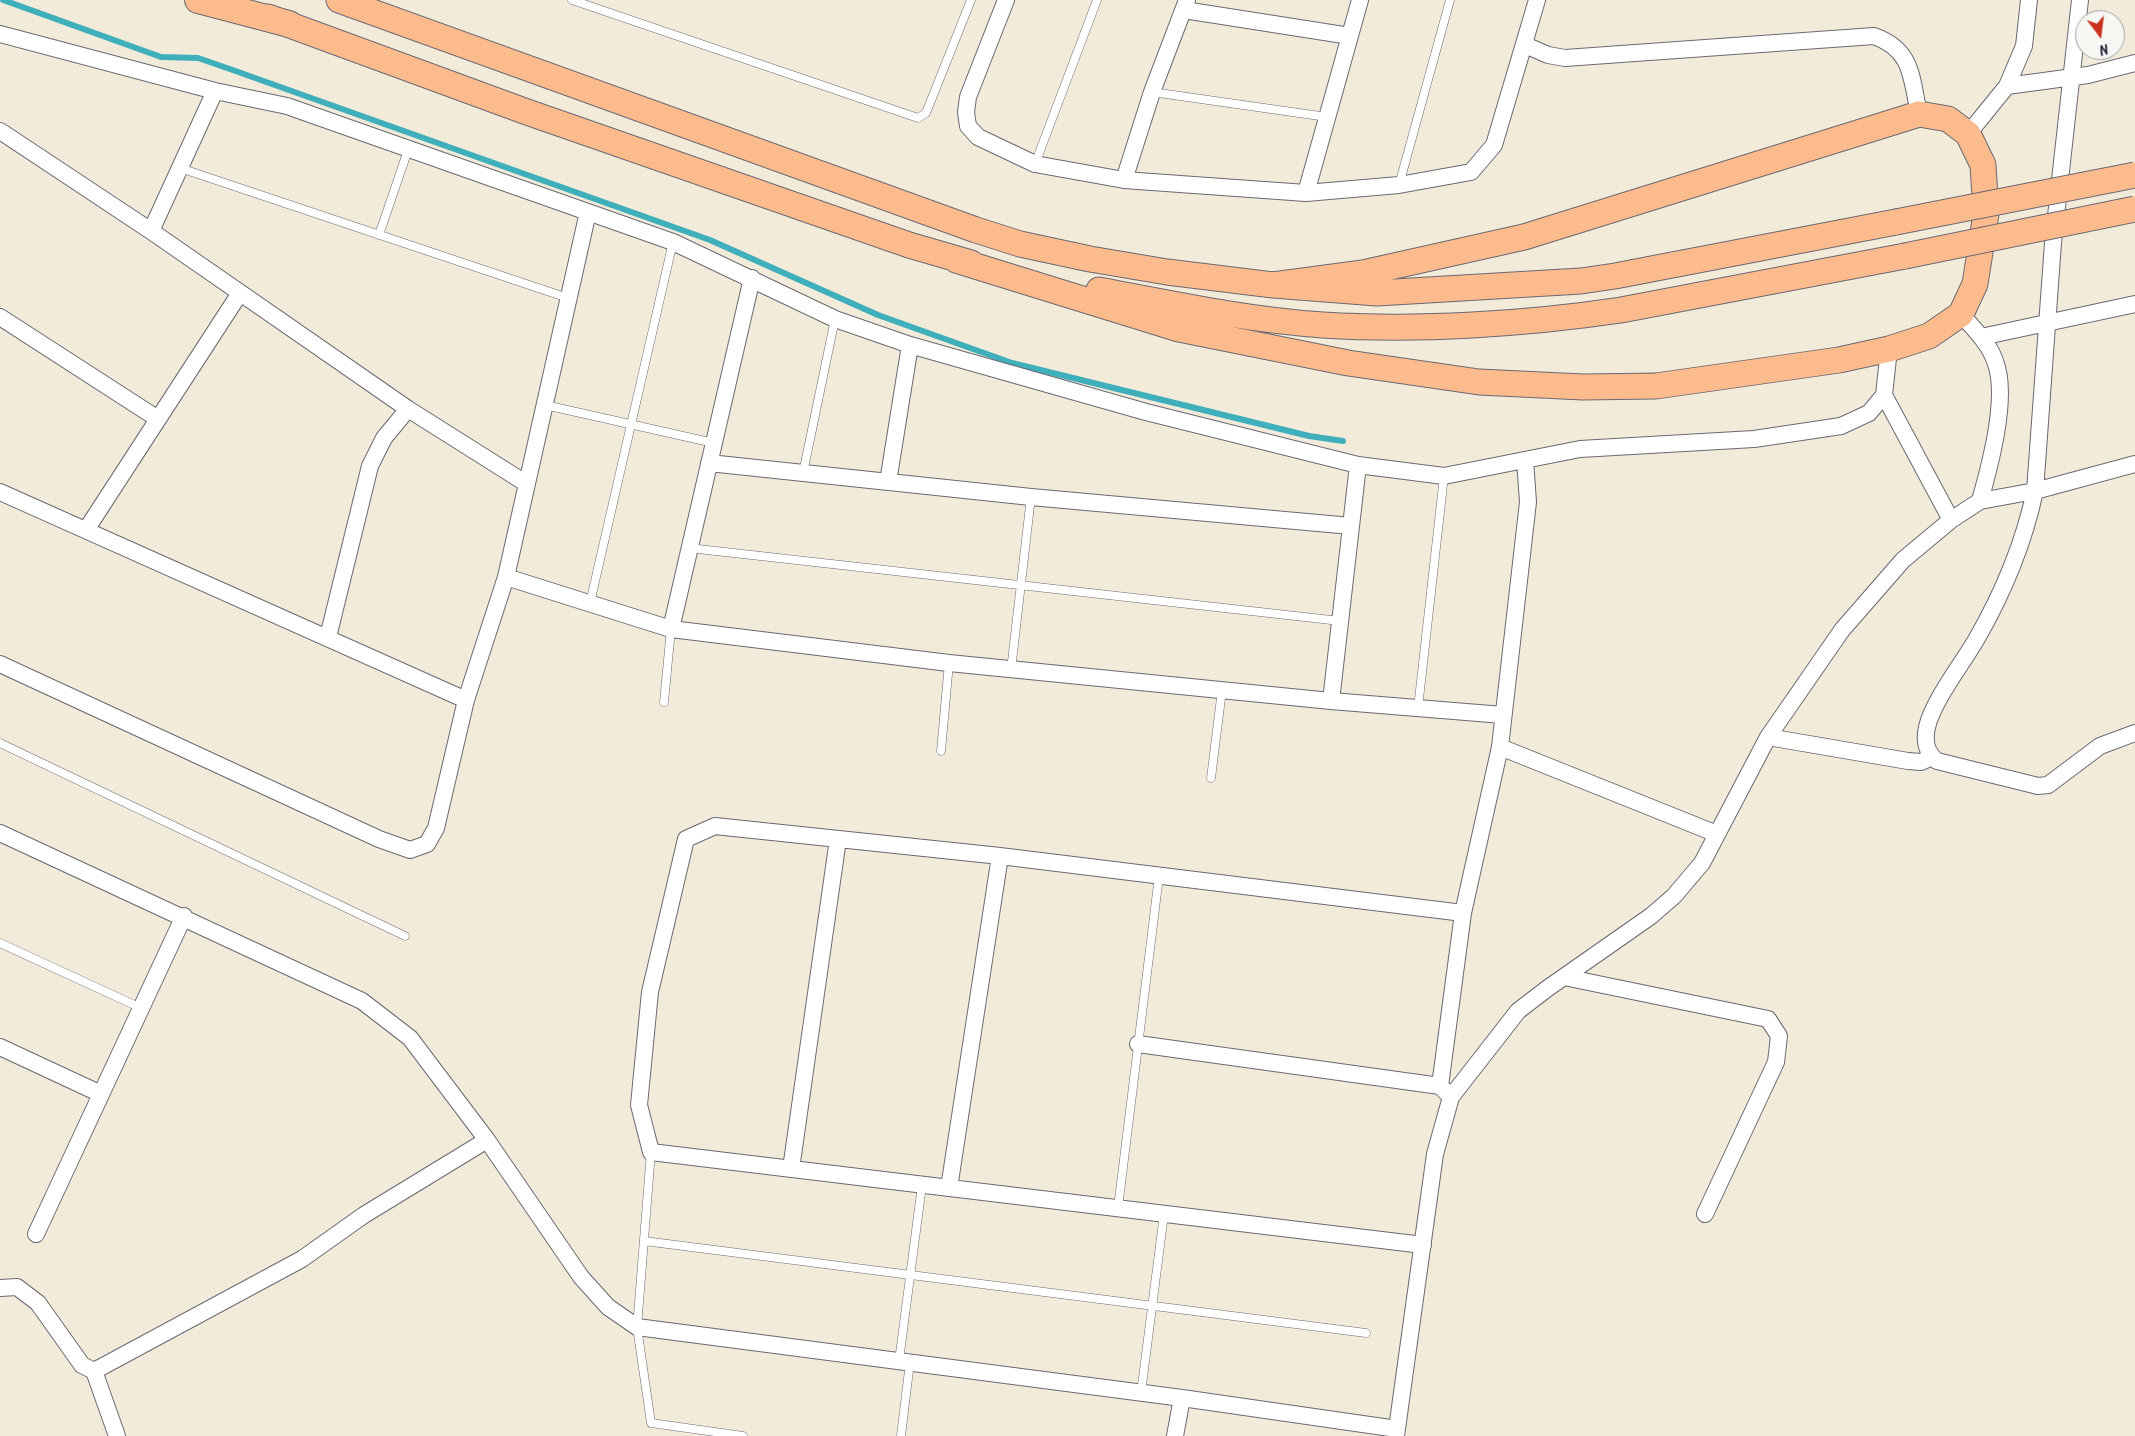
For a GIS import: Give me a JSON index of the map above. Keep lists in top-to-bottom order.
{
  "north": "bottom"
}
